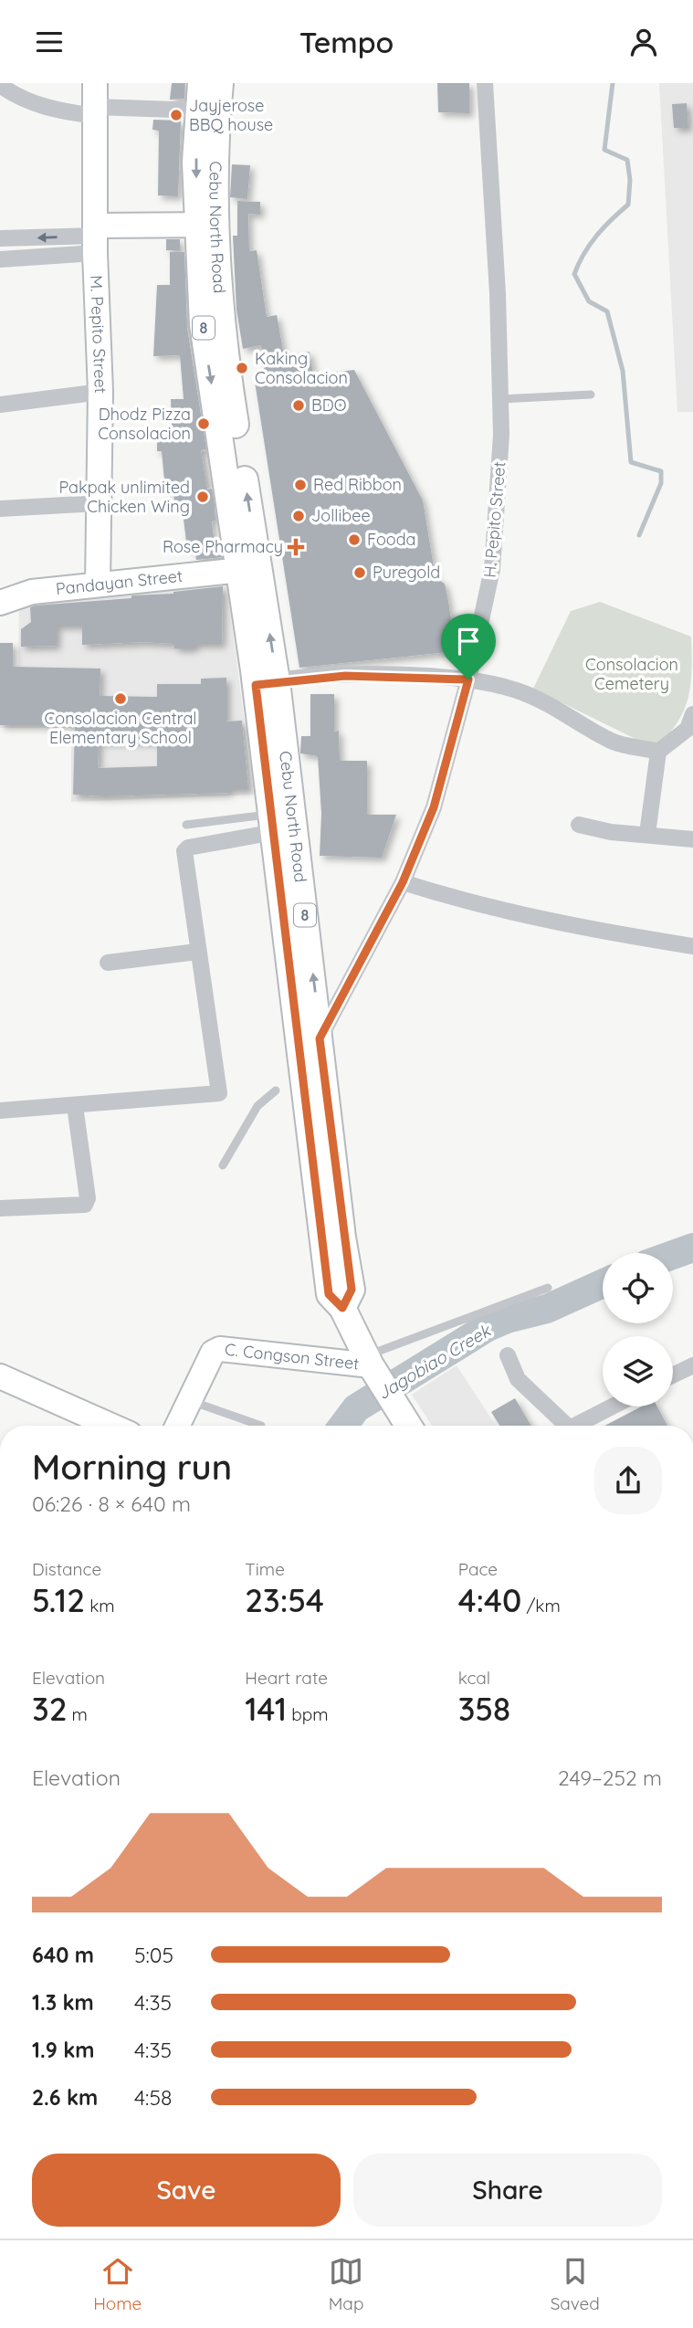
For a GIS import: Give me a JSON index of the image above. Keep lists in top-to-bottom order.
{
  "streets": {
    "main road": ["Cebu North Road", "8"],
    "street": [
      "M. Pepito Street",
      "H. Pepito Street",
      "Pandayan Street",
      "C. Congson Street"
    ]
  },
  "crossings": [
    ["Cebu North Road", "8"],
    ["Cebu North Road", "H. Pepito Street"],
    ["Cebu North Road", "Pandayan Street"],
    ["8", "C. Congson Street"],
    ["M. Pepito Street", "Pandayan Street"]
  ],
  "water": ["Jagobiao Creek"],
  "parks": ["Consolacion Cemetery"],
  "places": {
    "other": [
      "Jayjerose BBQ house",
      "Kaking Consolacion",
      "BDO",
      "Dhodz Pizza Consolacion",
      "Red Ribbon",
      "Pakpak unlimited Chicken Wing",
      "Jollibee",
      "Fooda",
      "Puregold",
      "Consolacion Central Elementary School"
    ],
    "health": ["Rose Pharmacy"]
  },
  "page": {
    "header": "Tempo",
    "heading": ["Morning run", "06:26 · 8 × 640 m"],
    "stats": [
      ["Distance", "5.12 km"],
      ["Time", "23:54"],
      ["Pace", "4:40 /km"],
      ["Elevation", "32 m"],
      ["Heart rate", "141 bpm"],
      ["kcal", "358"]
    ],
    "chart": ["Elevation", "249–252 m"],
    "list": [
      {
        "name": "640 m",
        "note": "5:05"
      },
      {
        "name": "1.3 km",
        "note": "4:35"
      },
      {
        "name": "1.9 km",
        "note": "4:35"
      },
      {
        "name": "2.6 km",
        "note": "4:58"
      }
    ],
    "buttons": ["Save", "Share"],
    "tabs": ["Home", "Map", "Saved"]
  }
}
